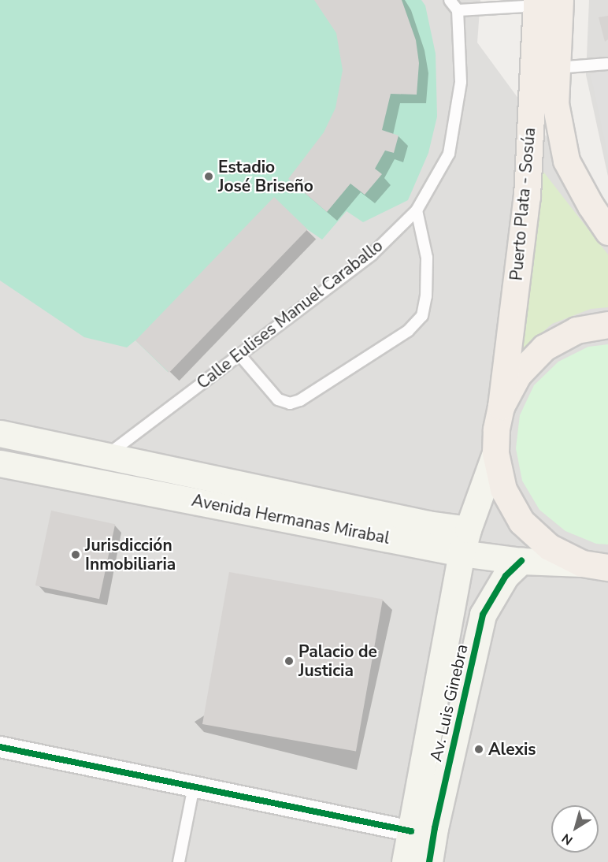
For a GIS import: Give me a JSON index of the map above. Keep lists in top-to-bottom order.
{
  "streets": {
    "main road": ["Puerto Plata - Sosúa", "Avenida Hermanas Mirabal", "Av. Luis Ginebra"],
    "lane": ["Calle Eulises Manuel Caraballo"]
  },
  "crossings": [
    ["Calle Eulises Manuel Caraballo", "Avenida Hermanas Mirabal"],
    ["Avenida Hermanas Mirabal", "Av. Luis Ginebra"]
  ],
  "places": [
    "Estadio José Briseño",
    "Jurisdicción Inmobiliaria",
    "Palacio de Justicia",
    "Alexis"
  ],
  "north": "bottom left"
}
